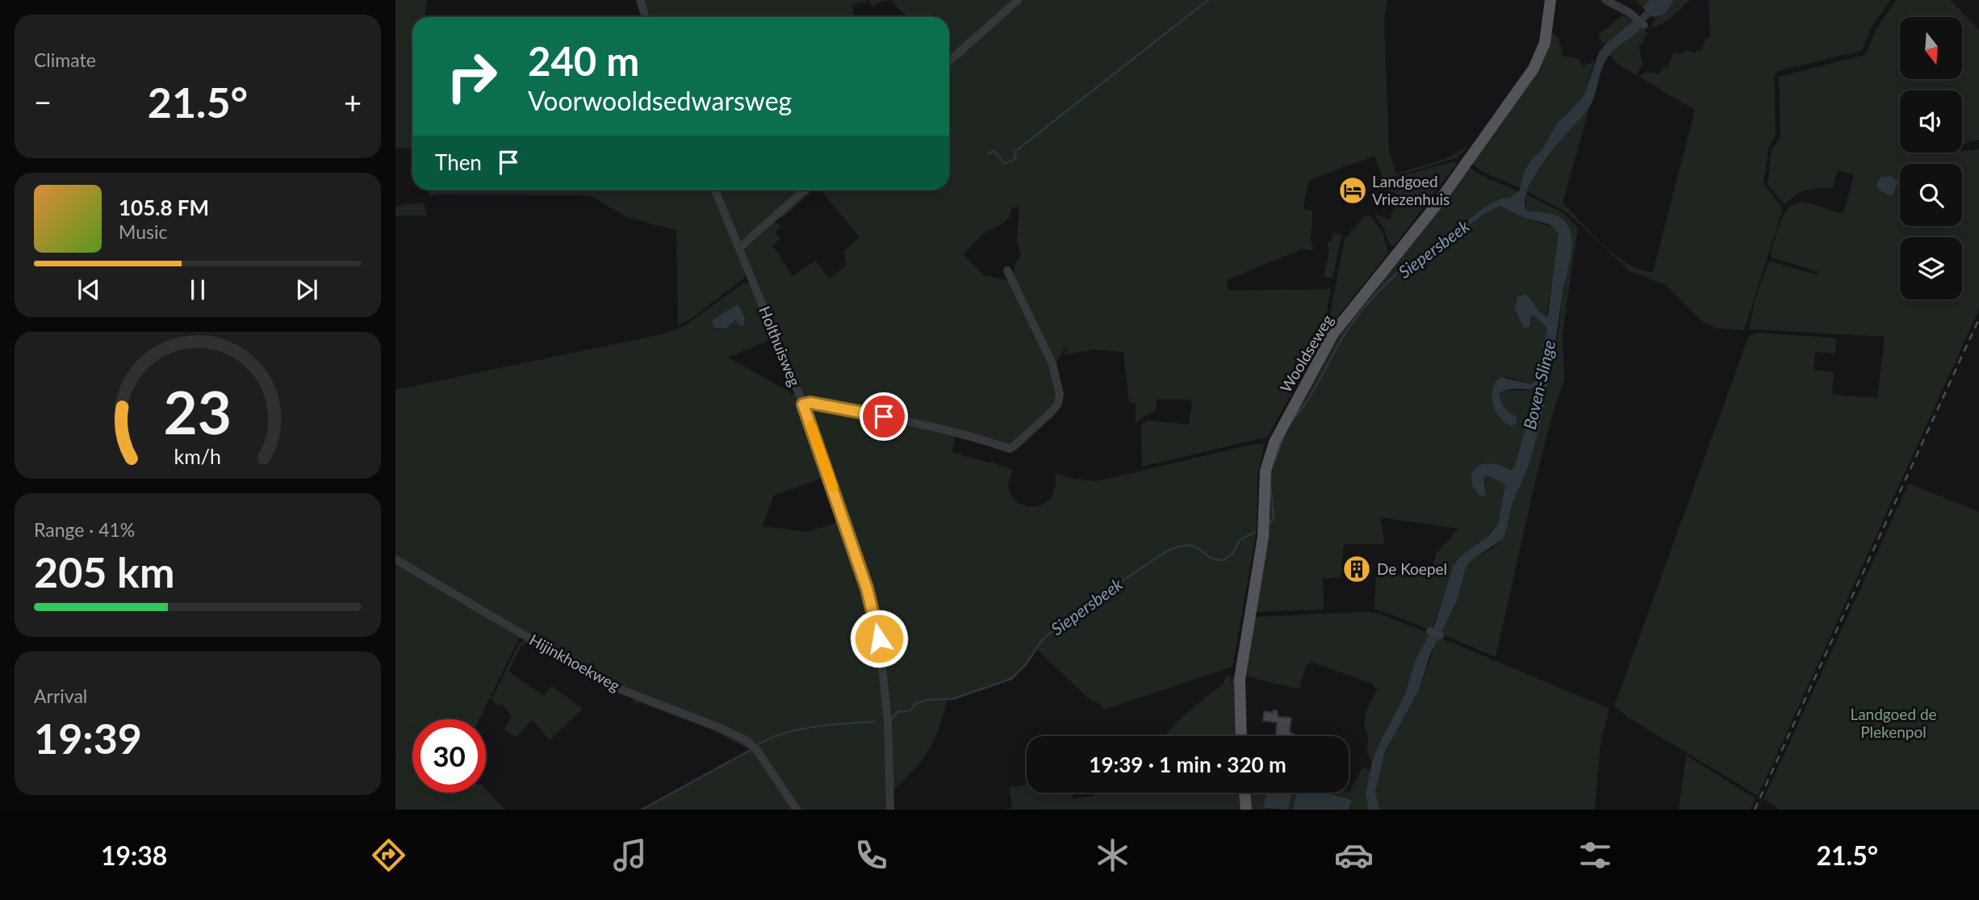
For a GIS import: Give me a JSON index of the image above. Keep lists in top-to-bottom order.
{
  "streets": {
    "main road": ["Wooldseweg"],
    "street": ["Holthuisweg", "Hijinkhoekweg"]
  },
  "water": ["Siepersbeek", "Boven-Slinge"],
  "parks": ["Landgoed de Plekenpol"],
  "places": {
    "hotel": ["Landgoed Vriezenhuis"],
    "building": ["De Koepel"]
  },
  "north": "bottom",
  "page": {
    "tile": [
      "Climate",
      ["Range · 41%", "205 km"],
      ["Arrival", "19:39"]
    ],
    "turn": ["240 m", "Voorwooldsedwarsweg"],
    "heat": ["−", "21.5°", "+"],
    "then": "Then",
    "song": ["105.8 FM", "Music"],
    "limit": "30",
    "trip": "19:39 · 1 min · 320 m",
    "tabs": ["19:38", "21.5°"],
    "gauge": ["23", "km/h"]
  }
}
